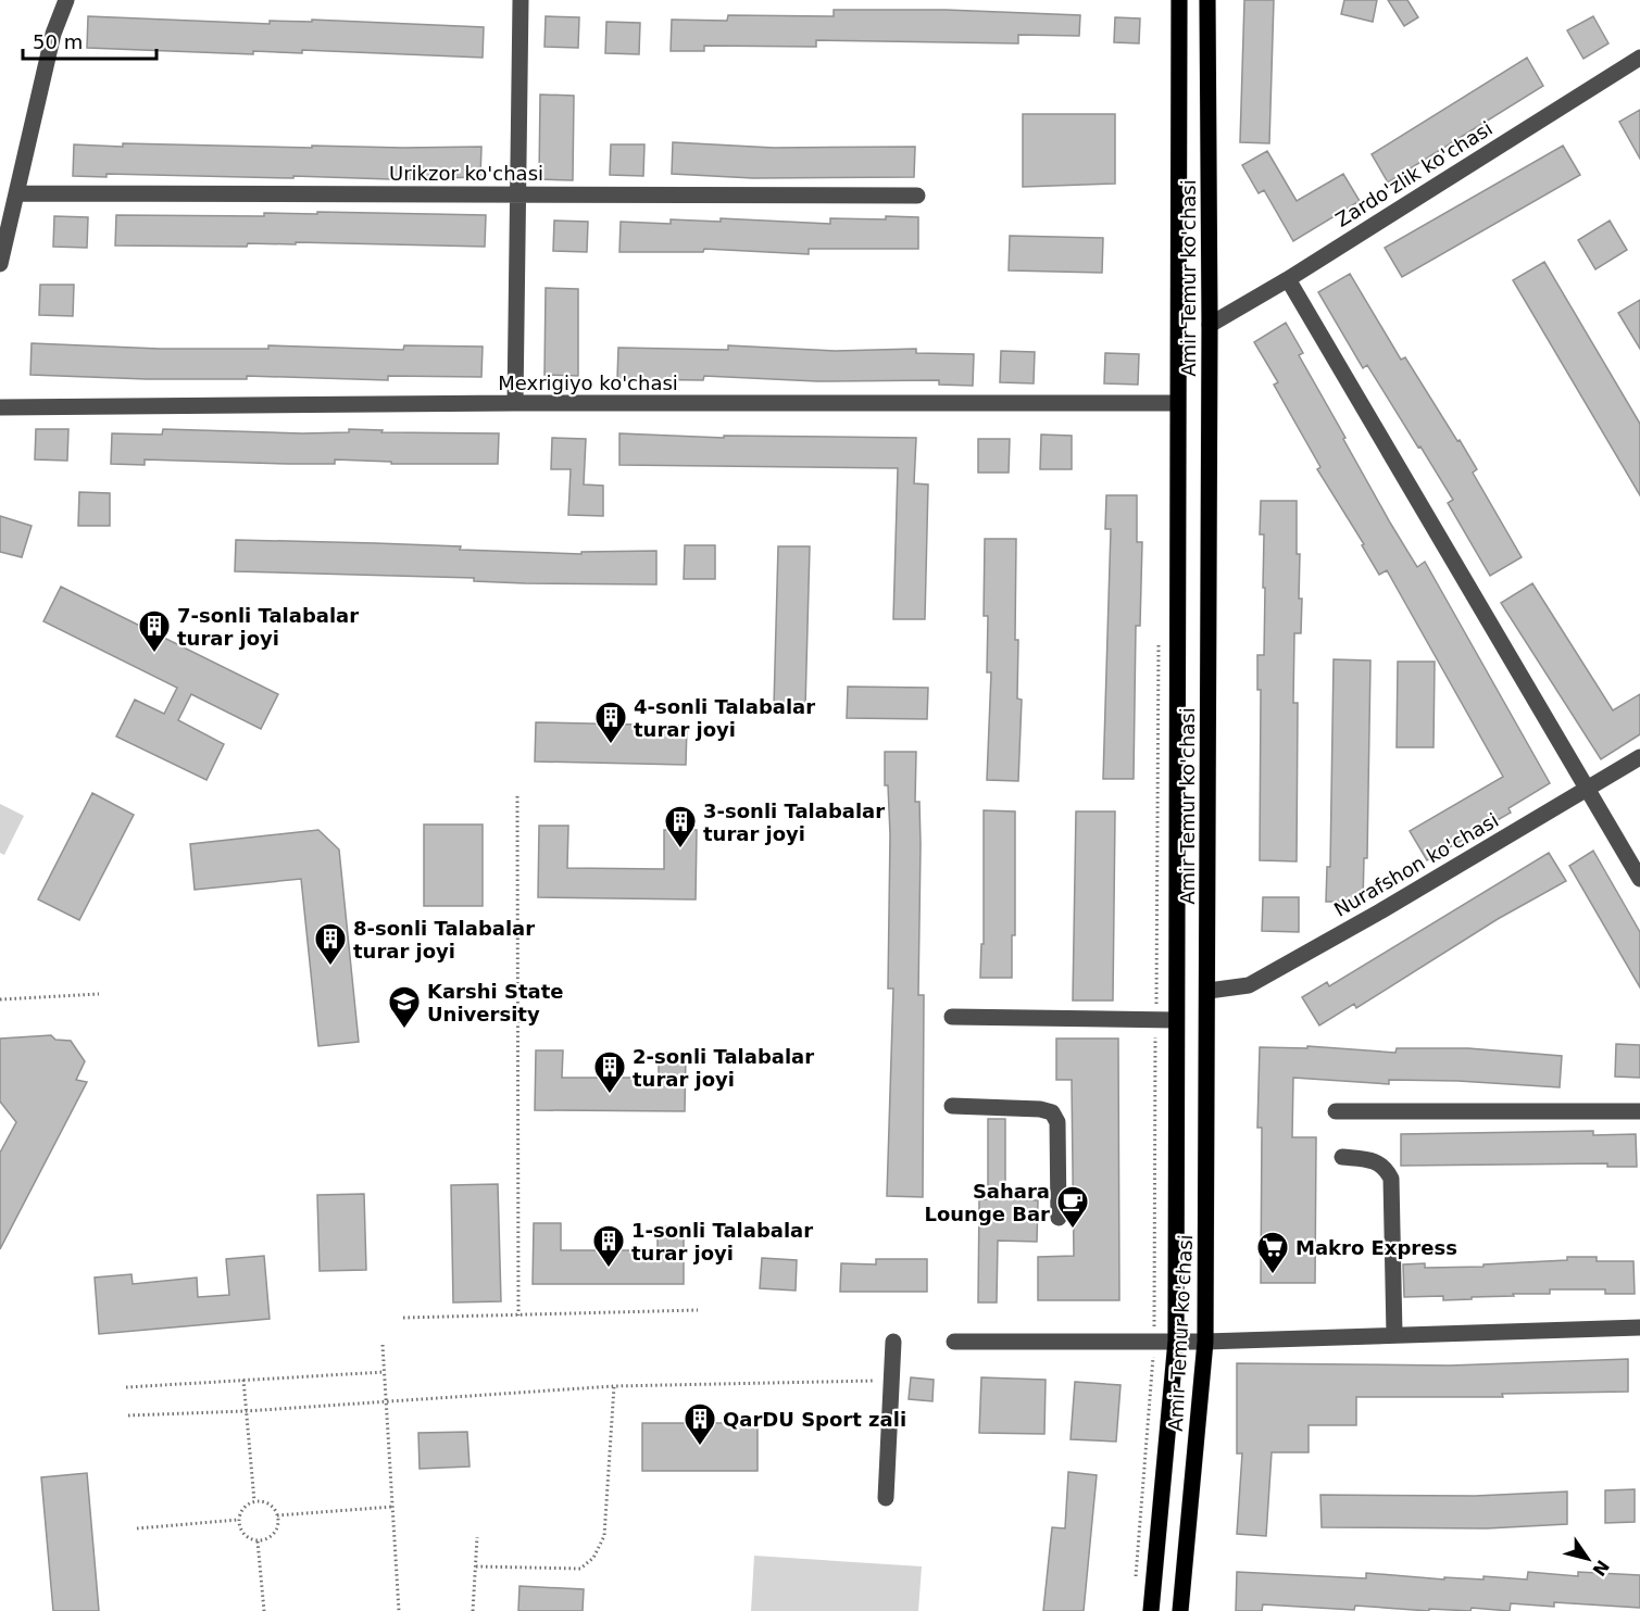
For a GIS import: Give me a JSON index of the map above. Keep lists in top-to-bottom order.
{
  "streets": {
    "main road": ["Amir Temur ko'chasi"],
    "street": [
      "Urikzor ko'chasi",
      "Zardo'zlik ko'chasi",
      "Mexrigiyo ko'chasi",
      "Nurafshon ko'chasi"
    ]
  },
  "crossings": [
    ["Zardo'zlik ko'chasi", "Amir Temur ko'chasi"],
    ["Amir Temur ko'chasi", "Mexrigiyo ko'chasi"],
    ["Amir Temur ko'chasi", "Nurafshon ko'chasi"]
  ],
  "places": {
    "building": [
      "7-sonli Talabalar turar joyi",
      "4-sonli Talabalar turar joyi",
      "3-sonli Talabalar turar joyi",
      "8-sonli Talabalar turar joyi",
      "2-sonli Talabalar turar joyi",
      "1-sonli Talabalar turar joyi",
      "QarDU Sport zali"
    ],
    "school or university": ["Karshi State University"],
    "cafe": ["Sahara Lounge Bar"],
    "supermarket": ["Makro Express"]
  },
  "scale_bar": "50 m",
  "north": "bottom right"
}
